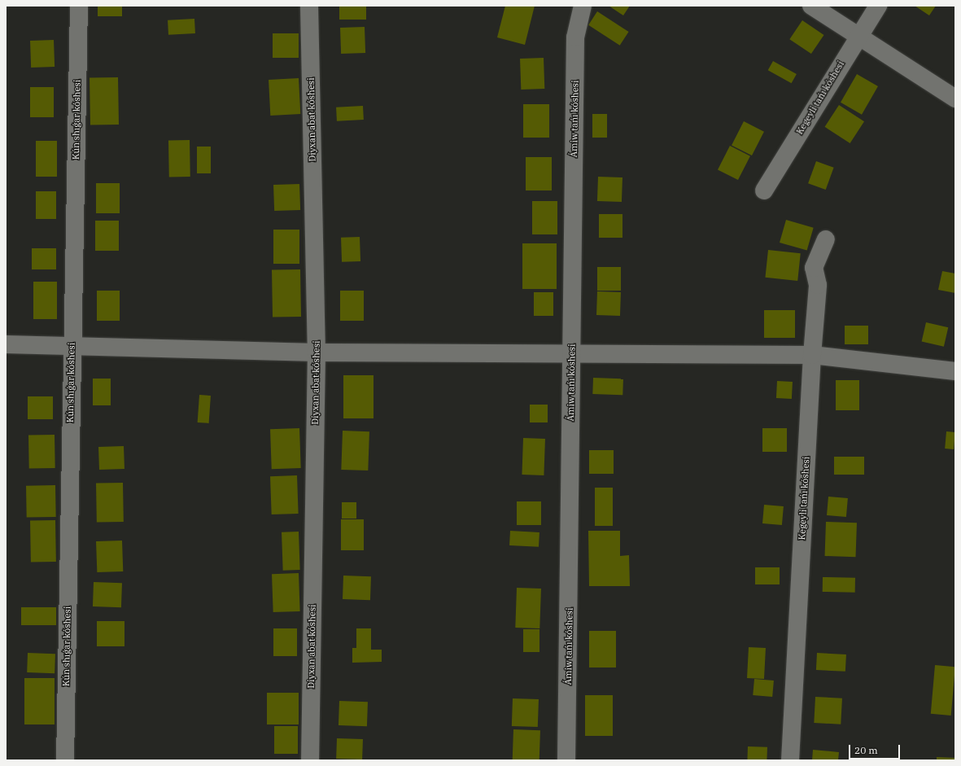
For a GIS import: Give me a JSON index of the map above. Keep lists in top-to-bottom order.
{
  "streets": {
    "street": [
      "Kegeyli tańı kóshesi",
      "Ámiw tańı kóshesi",
      "Kún shıǵar kóshesi",
      "Diyxan abat kóshesi"
    ]
  },
  "scale_bar": "20 m"
}
